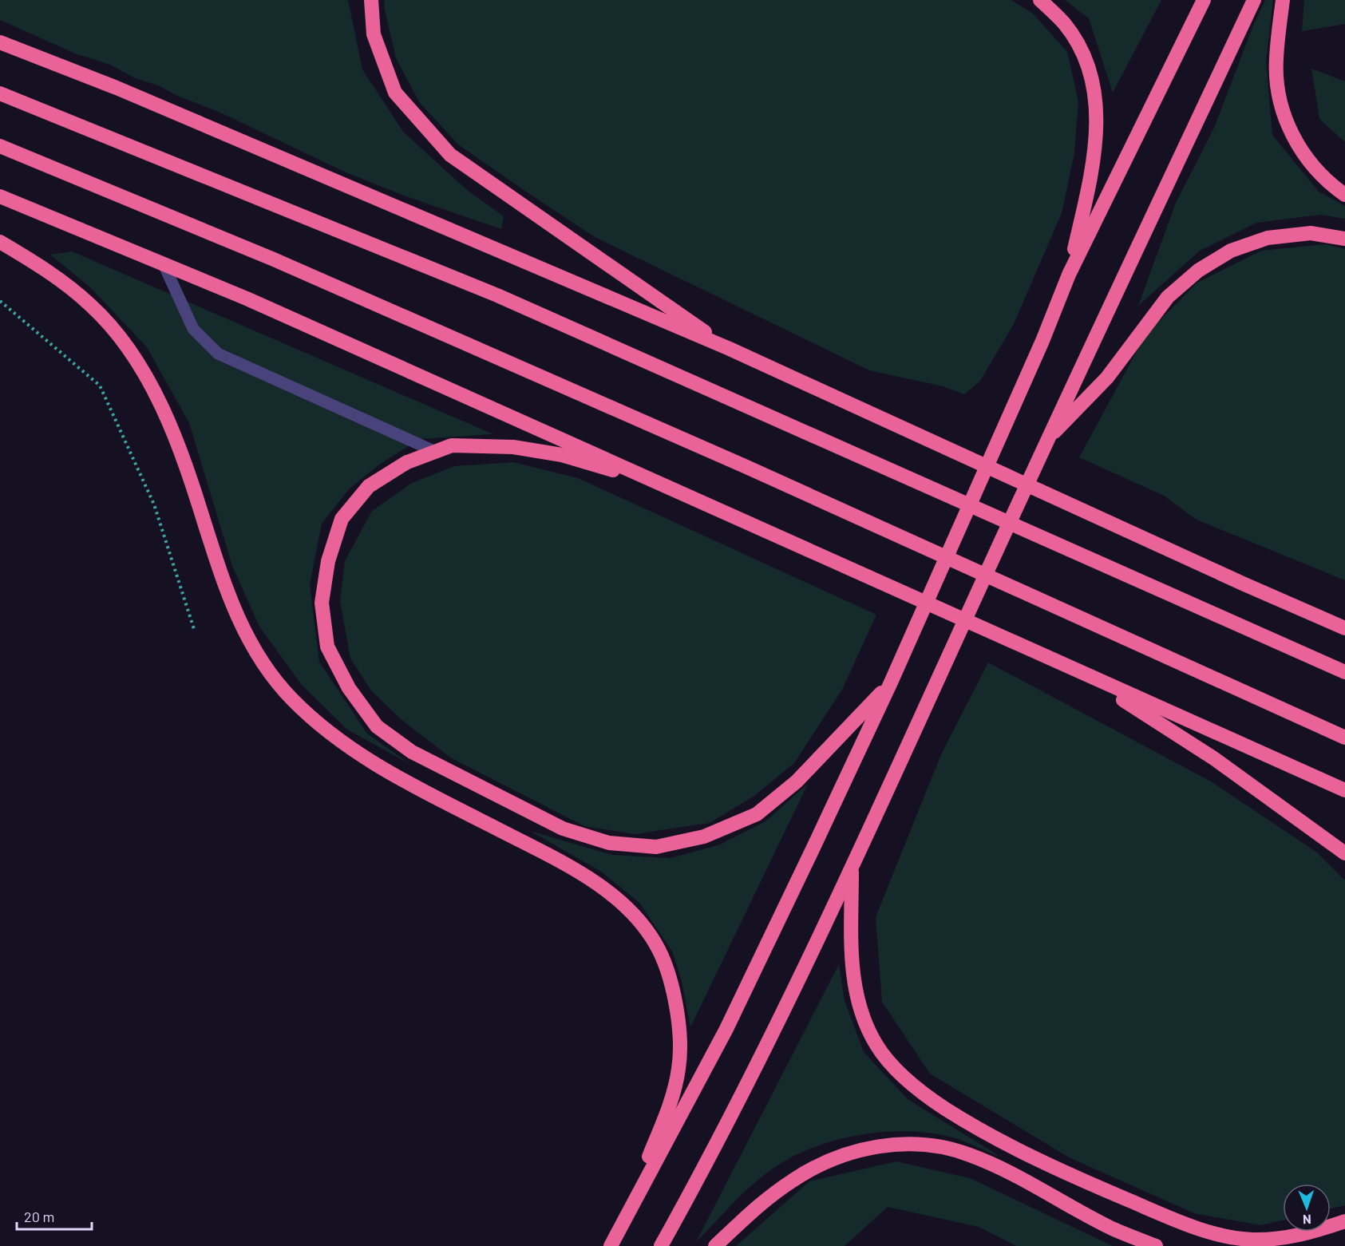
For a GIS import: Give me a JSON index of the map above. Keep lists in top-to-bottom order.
{
  "scale_bar": "20 m",
  "north": "bottom"
}
